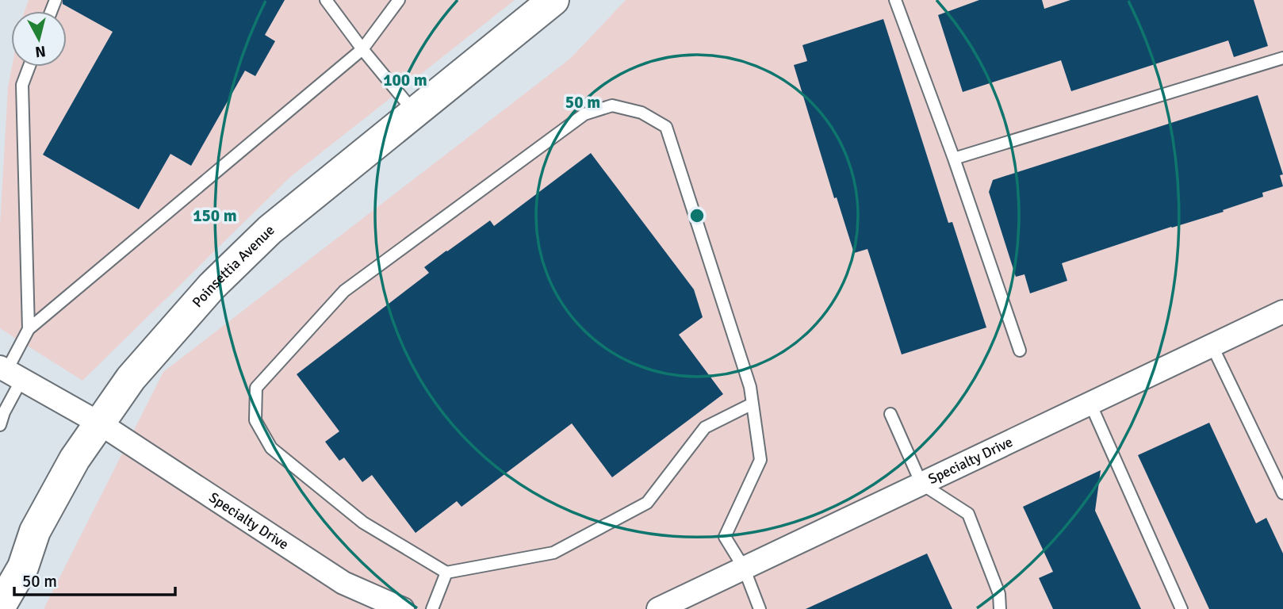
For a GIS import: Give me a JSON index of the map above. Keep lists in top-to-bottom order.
{
  "streets": {
    "main road": ["Poinsettia Avenue"],
    "street": ["Specialty Drive"]
  },
  "crossings": [
    ["Poinsettia Avenue", "Specialty Drive"]
  ],
  "scale_bar": "50 m",
  "north": "bottom",
  "rings": ["100 m", "50 m", "150 m"]
}
